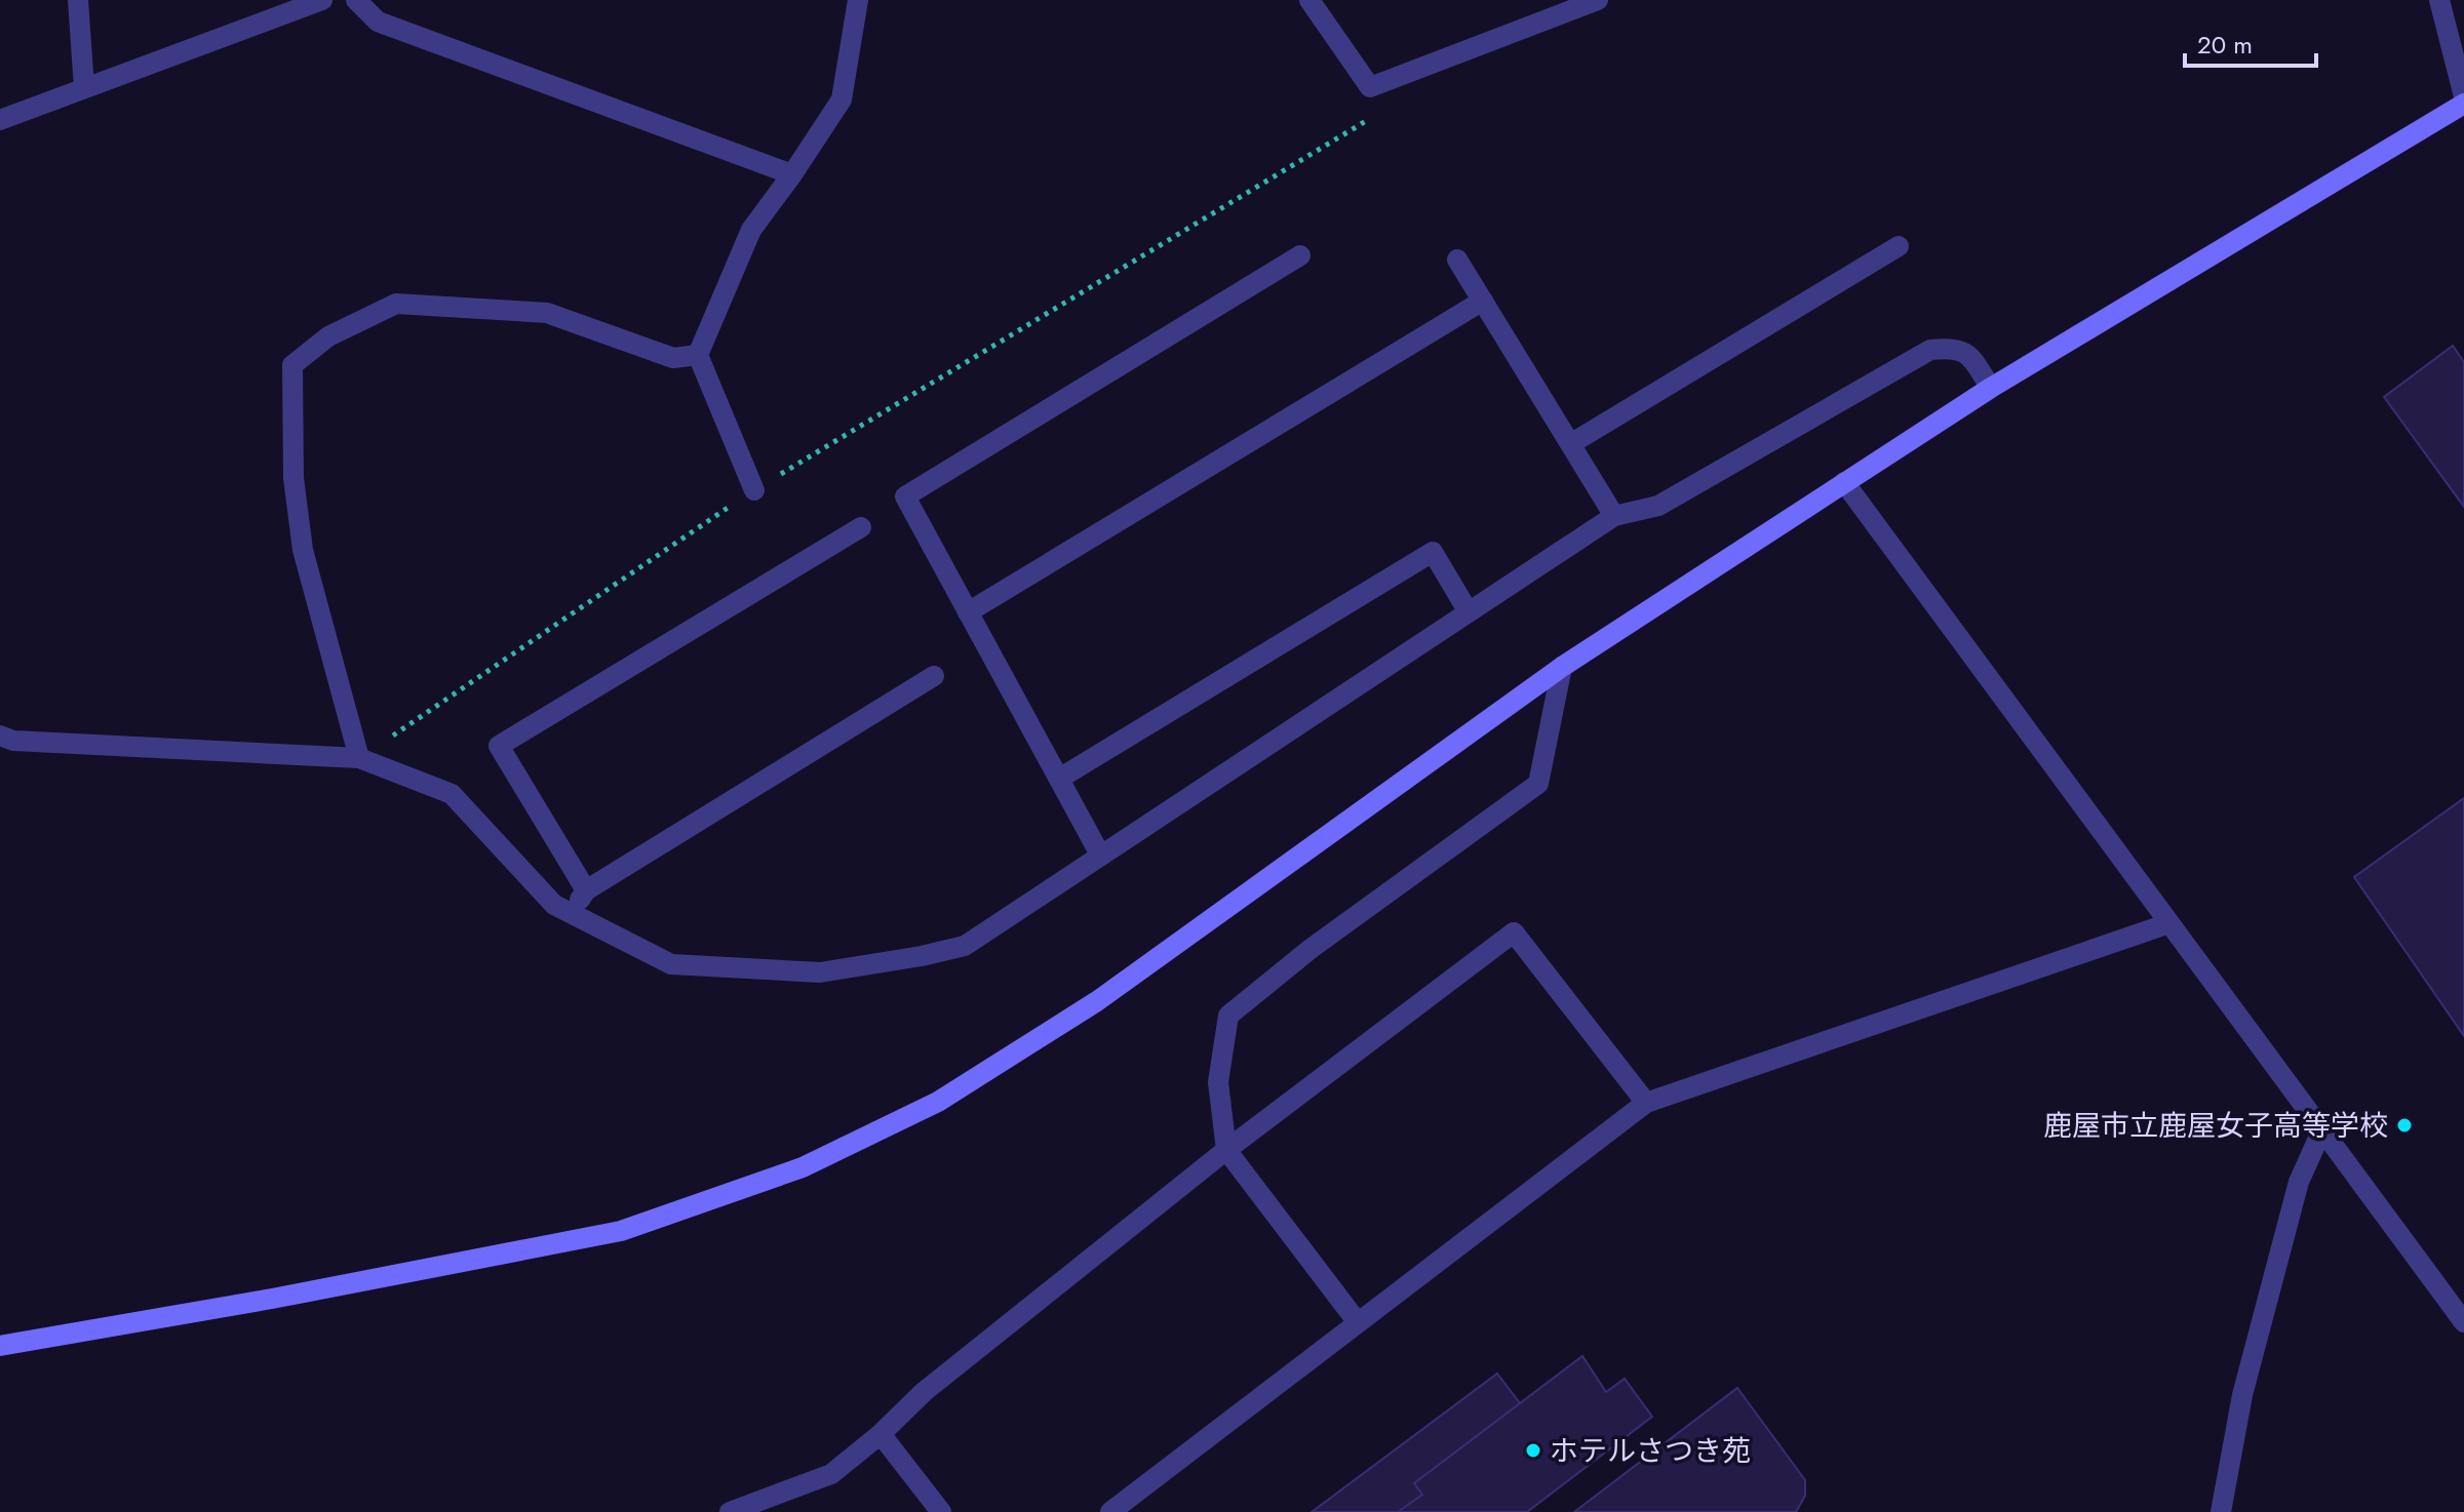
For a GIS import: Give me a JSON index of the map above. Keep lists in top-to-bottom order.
{
  "places": ["鹿屋市立鹿屋女子高等学校", "ホテルさつき苑"],
  "scale_bar": "20 m"
}
